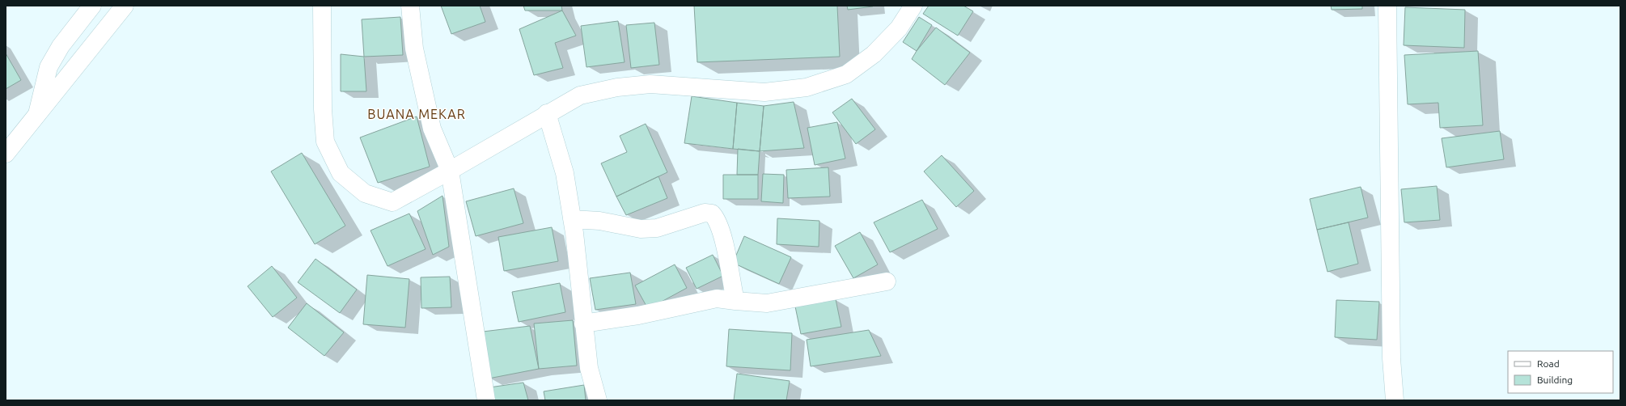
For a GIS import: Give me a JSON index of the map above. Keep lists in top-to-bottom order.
{
  "districts": ["BUANA MEKAR"],
  "legend": ["Road", "Building"]
}
